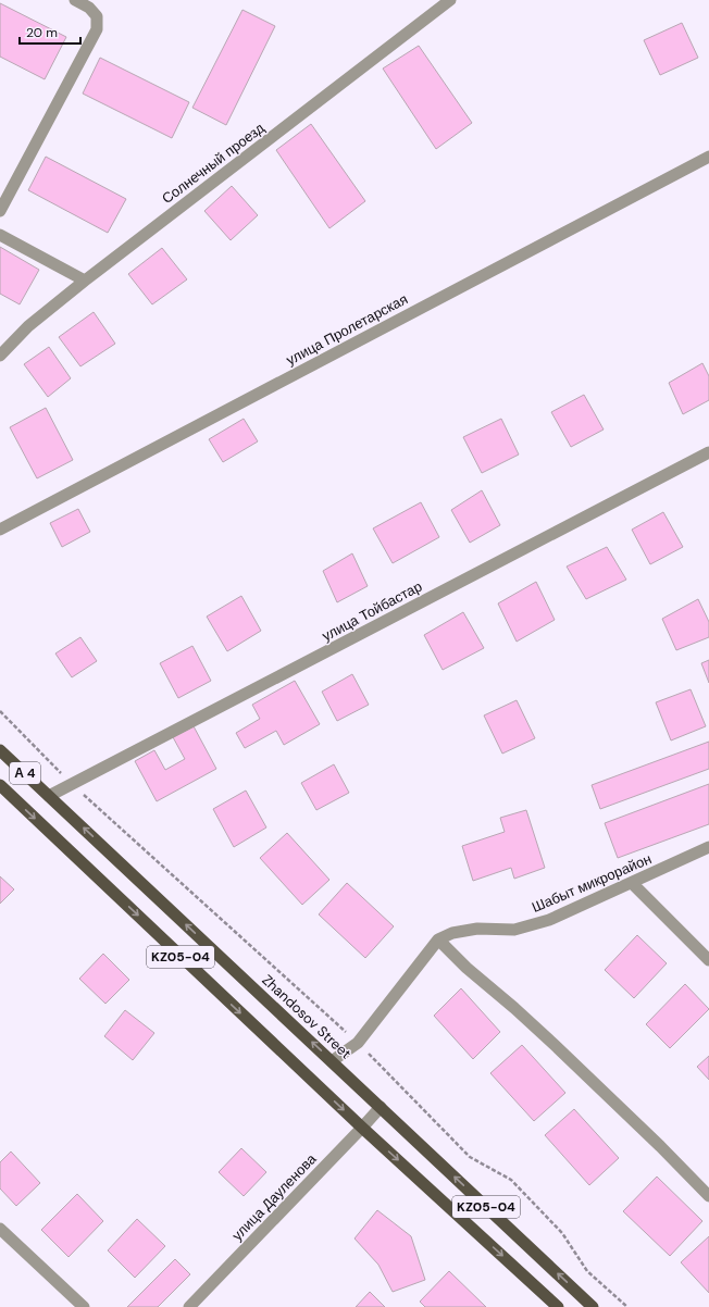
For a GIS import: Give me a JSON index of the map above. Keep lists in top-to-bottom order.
{
  "streets": {
    "main road": ["А 4", "KZ05-04", "Zhandosov Street"],
    "street": [
      "Солнечный проезд",
      "улица Пролетарская",
      "улица Тойбастар",
      "Шабыт микрорайон",
      "улица Дауленова"
    ]
  },
  "crossings": [
    ["улица Тойбастар", "Zhandosov Street"],
    ["KZ05-04", "улица Дауленова"],
    ["Zhandosov Street", "улица Дауленова"]
  ],
  "scale_bar": "20 m"
}
